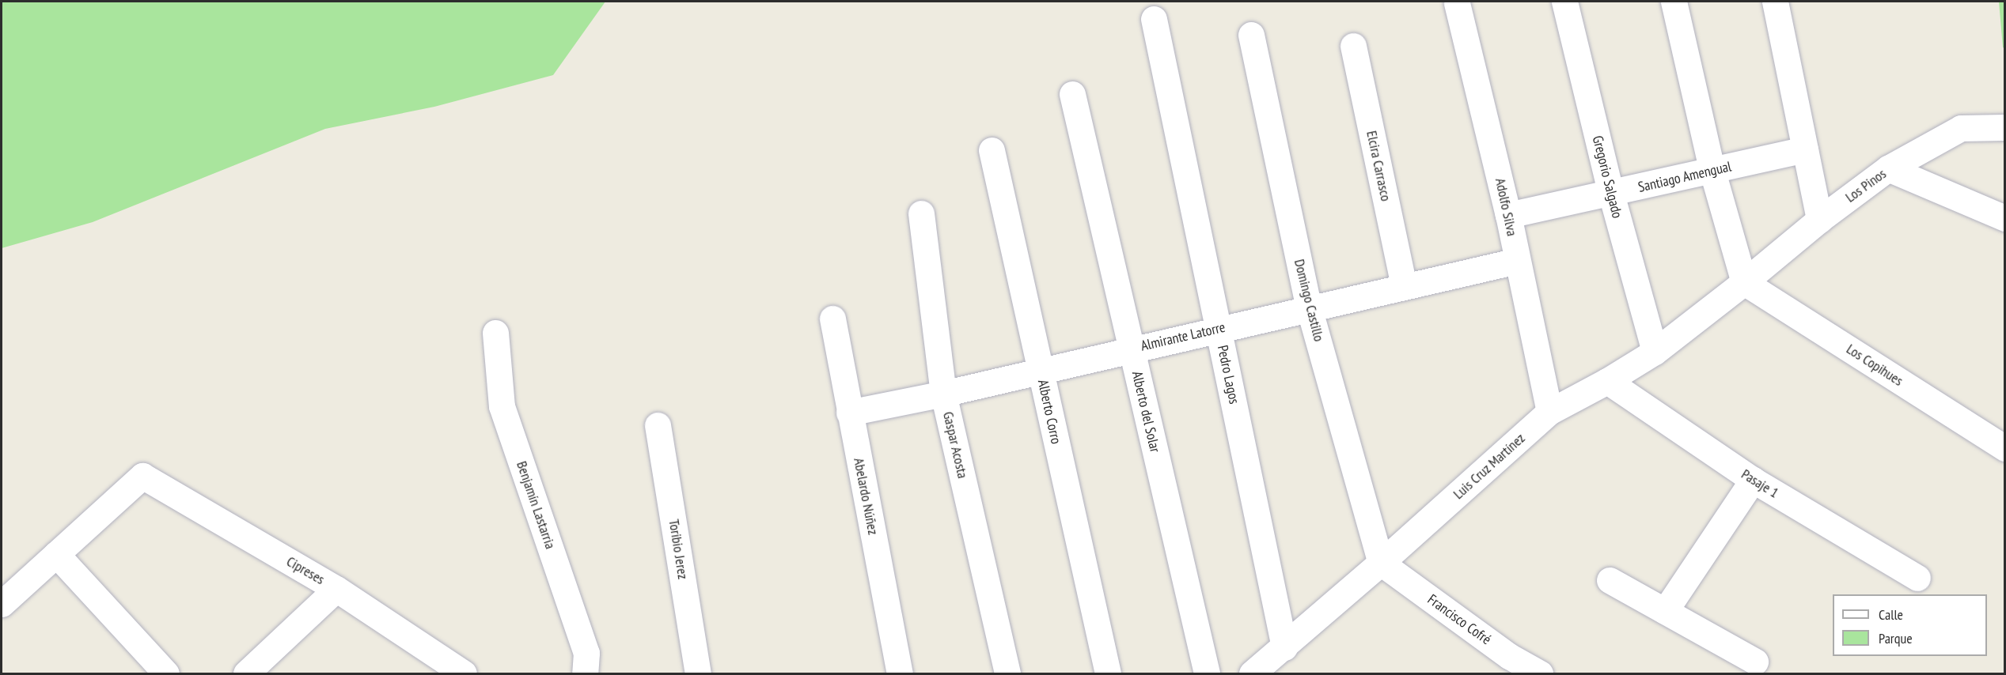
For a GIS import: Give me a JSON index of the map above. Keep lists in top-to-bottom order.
{
  "streets": {
    "street": [
      "Elcira Carrasco",
      "Gregorio Salgado",
      "Santiago Amengual",
      "Los Pinos",
      "Adolfo Silva",
      "Domingo Castillo",
      "Almirante Latorre",
      "Los Copihues",
      "Pedro Lagos",
      "Alberto Corro",
      "Alberto del Solar",
      "Gaspar Acosta",
      "Luis Cruz Martínez",
      "Pasaje 1",
      "Abelardo Núñez",
      "Benjamín Lastarria",
      "Toribio Jerez",
      "Cipreses",
      "Francisco Cofré"
    ]
  },
  "crossings": [
    ["Elcira Carrasco", "Almirante Latorre"],
    ["Gregorio Salgado", "Santiago Amengual"],
    ["Gregorio Salgado", "Luis Cruz Martínez"],
    ["Santiago Amengual", "Adolfo Silva"],
    ["Los Pinos", "Los Copihues"],
    ["Los Pinos", "Luis Cruz Martínez"],
    ["Adolfo Silva", "Almirante Latorre"],
    ["Adolfo Silva", "Luis Cruz Martínez"],
    ["Domingo Castillo", "Almirante Latorre"],
    ["Domingo Castillo", "Luis Cruz Martínez"],
    ["Domingo Castillo", "Francisco Cofré"],
    ["Almirante Latorre", "Pedro Lagos"],
    ["Almirante Latorre", "Alberto Corro"],
    ["Almirante Latorre", "Alberto del Solar"],
    ["Almirante Latorre", "Gaspar Acosta"],
    ["Almirante Latorre", "Abelardo Núñez"],
    ["Los Copihues", "Luis Cruz Martínez"],
    ["Pedro Lagos", "Luis Cruz Martínez"],
    ["Luis Cruz Martínez", "Pasaje 1"],
    ["Luis Cruz Martínez", "Francisco Cofré"]
  ],
  "legend": ["Calle", "Parque"]
}
